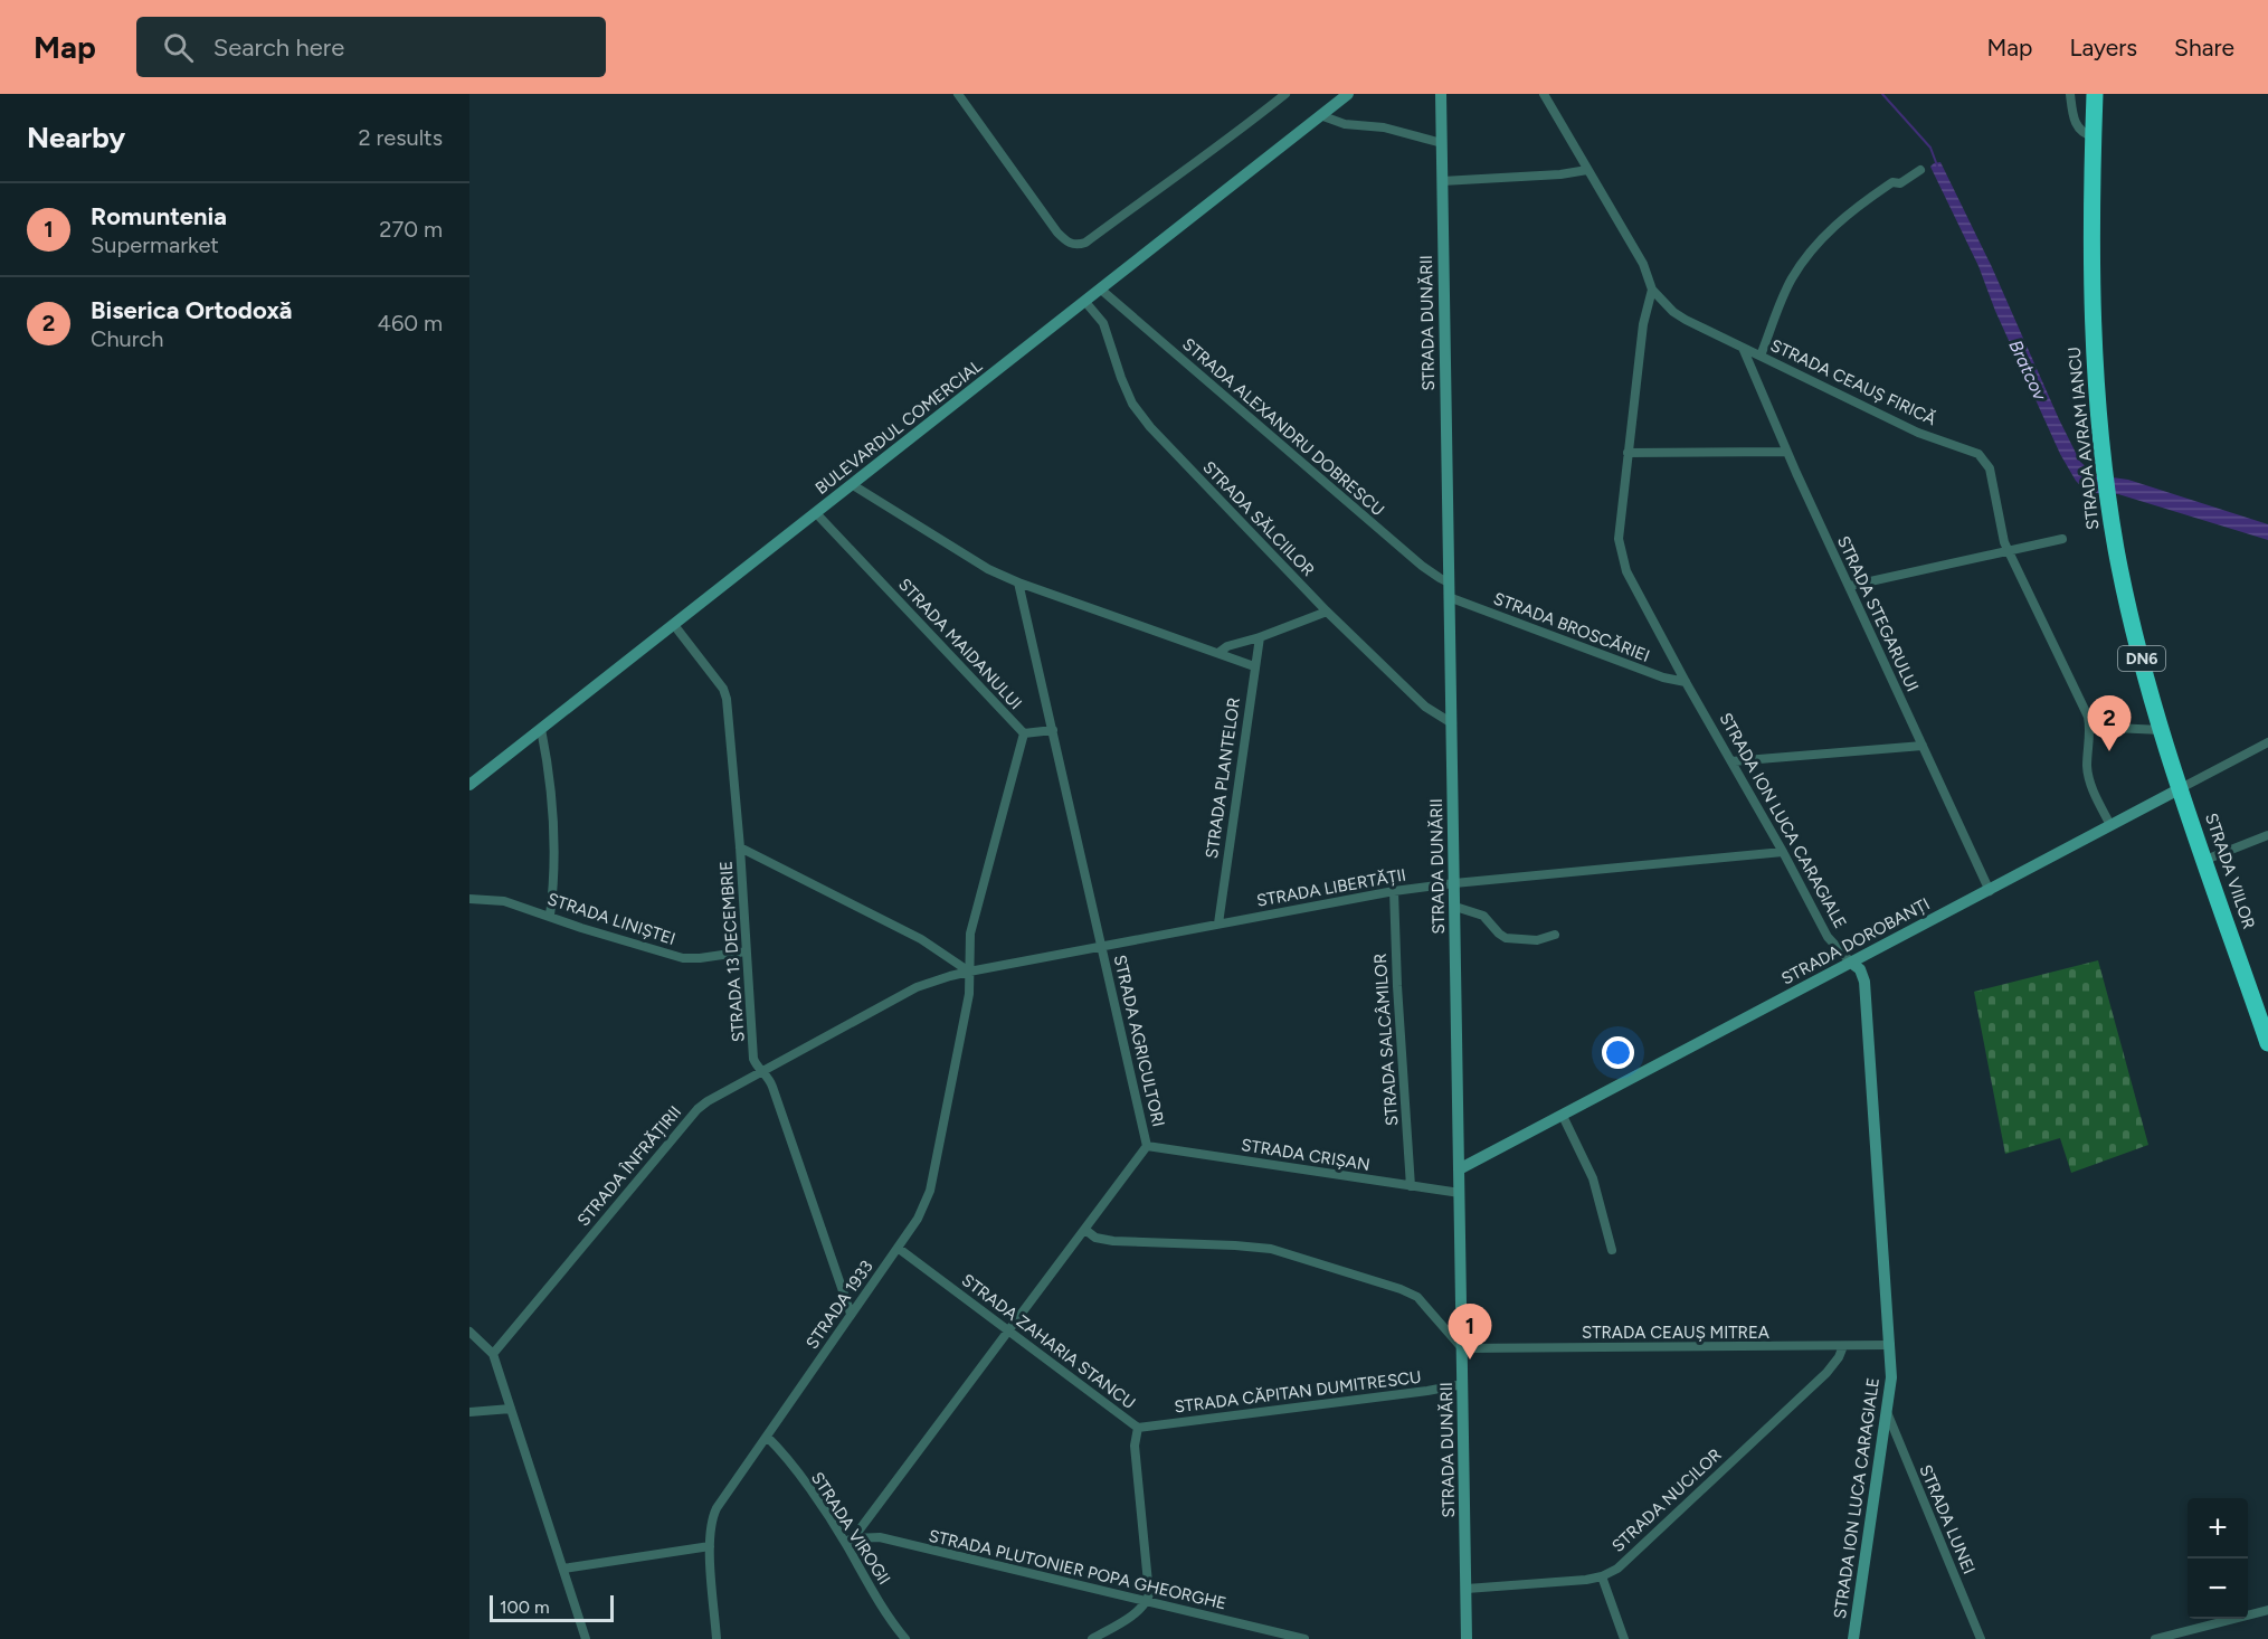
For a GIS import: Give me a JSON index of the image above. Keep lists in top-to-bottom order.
{
  "streets": {
    "highway": ["STRADA AVRAM IANCU", "DN6", "STRADA VIILOR"],
    "main road": [
      "STRADA DUNĂRII",
      "BULEVARDUL COMERCIAL",
      "STRADA ION LUCA CARAGIALE",
      "STRADA DOROBANȚI"
    ],
    "street": [
      "STRADA CEAUȘ FIRICĂ",
      "STRADA ALEXANDRU DOBRESCU",
      "STRADA SĂLCIILOR",
      "STRADA STEGARULUI",
      "STRADA BROSCĂRIEI",
      "STRADA MAIDANULUI",
      "STRADA PLANTELOR",
      "STRADA LIBERTĂȚII",
      "STRADA LINIȘTEI",
      "STRADA 13 DECEMBRIE",
      "STRADA SALCÂMILOR",
      "STRADA AGRICULTORI",
      "STRADA CRIȘAN",
      "STRADA ÎNFRĂȚIRII",
      "STRADA 1933",
      "STRADA CEAUȘ MITREA",
      "STRADA ZAHARIA STANCU",
      "STRADA CĂPITAN DUMITRESCU",
      "STRADA NUCILOR",
      "STRADA LUNEI",
      "STRADA VIROGII",
      "STRADA PLUTONIER POPA GHEORGHE"
    ]
  },
  "crossings": [
    ["STRADA DUNĂRII", "STRADA ALEXANDRU DOBRESCU"],
    ["STRADA DUNĂRII", "STRADA SĂLCIILOR"],
    ["STRADA DUNĂRII", "STRADA BROSCĂRIEI"],
    ["STRADA DUNĂRII", "STRADA LIBERTĂȚII"],
    ["STRADA DUNĂRII", "STRADA DOROBANȚI"],
    ["STRADA DUNĂRII", "STRADA CRIȘAN"],
    ["STRADA DUNĂRII", "STRADA CEAUȘ MITREA"],
    ["STRADA DUNĂRII", "STRADA CĂPITAN DUMITRESCU"],
    ["STRADA DUNĂRII", "STRADA NUCILOR"],
    ["STRADA CEAUȘ FIRICĂ", "STRADA STEGARULUI"],
    ["STRADA CEAUȘ FIRICĂ", "STRADA ION LUCA CARAGIALE"],
    ["STRADA CEAUȘ FIRICĂ", "STRADA DOROBANȚI"],
    ["BULEVARDUL COMERCIAL", "STRADA ALEXANDRU DOBRESCU"],
    ["BULEVARDUL COMERCIAL", "STRADA SĂLCIILOR"],
    ["BULEVARDUL COMERCIAL", "STRADA MAIDANULUI"],
    ["BULEVARDUL COMERCIAL", "STRADA 13 DECEMBRIE"],
    ["STRADA AVRAM IANCU", "STRADA VIILOR"],
    ["STRADA AVRAM IANCU", "STRADA DOROBANȚI"],
    ["STRADA STEGARULUI", "STRADA DOROBANȚI"],
    ["STRADA BROSCĂRIEI", "STRADA ION LUCA CARAGIALE"],
    ["STRADA MAIDANULUI", "STRADA LIBERTĂȚII"],
    ["STRADA MAIDANULUI", "STRADA ÎNFRĂȚIRII"],
    ["STRADA MAIDANULUI", "STRADA 1933"],
    ["STRADA PLANTELOR", "STRADA LIBERTĂȚII"],
    ["STRADA ION LUCA CARAGIALE", "STRADA LIBERTĂȚII"],
    ["STRADA ION LUCA CARAGIALE", "STRADA DOROBANȚI"],
    ["STRADA ION LUCA CARAGIALE", "STRADA CEAUȘ MITREA"],
    ["STRADA ION LUCA CARAGIALE", "STRADA LUNEI"],
    ["STRADA VIILOR", "STRADA DOROBANȚI"],
    ["STRADA LIBERTĂȚII", "STRADA SALCÂMILOR"],
    ["STRADA LIBERTĂȚII", "STRADA AGRICULTORI"],
    ["STRADA LIBERTĂȚII", "STRADA ÎNFRĂȚIRII"],
    ["STRADA LIBERTĂȚII", "STRADA 1933"],
    ["STRADA LINIȘTEI", "STRADA 13 DECEMBRIE"],
    ["STRADA 13 DECEMBRIE", "STRADA ÎNFRĂȚIRII"],
    ["STRADA 13 DECEMBRIE", "STRADA 1933"],
    ["STRADA SALCÂMILOR", "STRADA CRIȘAN"],
    ["STRADA AGRICULTORI", "STRADA CRIȘAN"],
    ["STRADA AGRICULTORI", "STRADA ZAHARIA STANCU"],
    ["STRADA AGRICULTORI", "STRADA VIROGII"],
    ["STRADA AGRICULTORI", "STRADA PLUTONIER POPA GHEORGHE"],
    ["STRADA ÎNFRĂȚIRII", "STRADA 1933"],
    ["STRADA 1933", "STRADA ZAHARIA STANCU"],
    ["STRADA 1933", "STRADA VIROGII"],
    ["STRADA CEAUȘ MITREA", "STRADA NUCILOR"],
    ["STRADA ZAHARIA STANCU", "STRADA CĂPITAN DUMITRESCU"],
    ["STRADA ZAHARIA STANCU", "STRADA PLUTONIER POPA GHEORGHE"],
    ["STRADA VIROGII", "STRADA PLUTONIER POPA GHEORGHE"]
  ],
  "water": ["Bratcov"],
  "scale_bar": "100 m",
  "page": {
    "header": "Map",
    "search": "Search here",
    "nav": ["Map", "Layers", "Share"],
    "heading": ["Nearby", "2 results"],
    "list": [
      {
        "mark": "1",
        "name": "Romuntenia",
        "note": "Supermarket",
        "value": "270 m"
      },
      {
        "mark": "2",
        "name": "Biserica Ortodoxă",
        "note": "Church",
        "value": "460 m"
      }
    ],
    "pins": ["2", "1"],
    "map_buttons": ["+", "−"],
    "scale": "100 m"
  }
}
